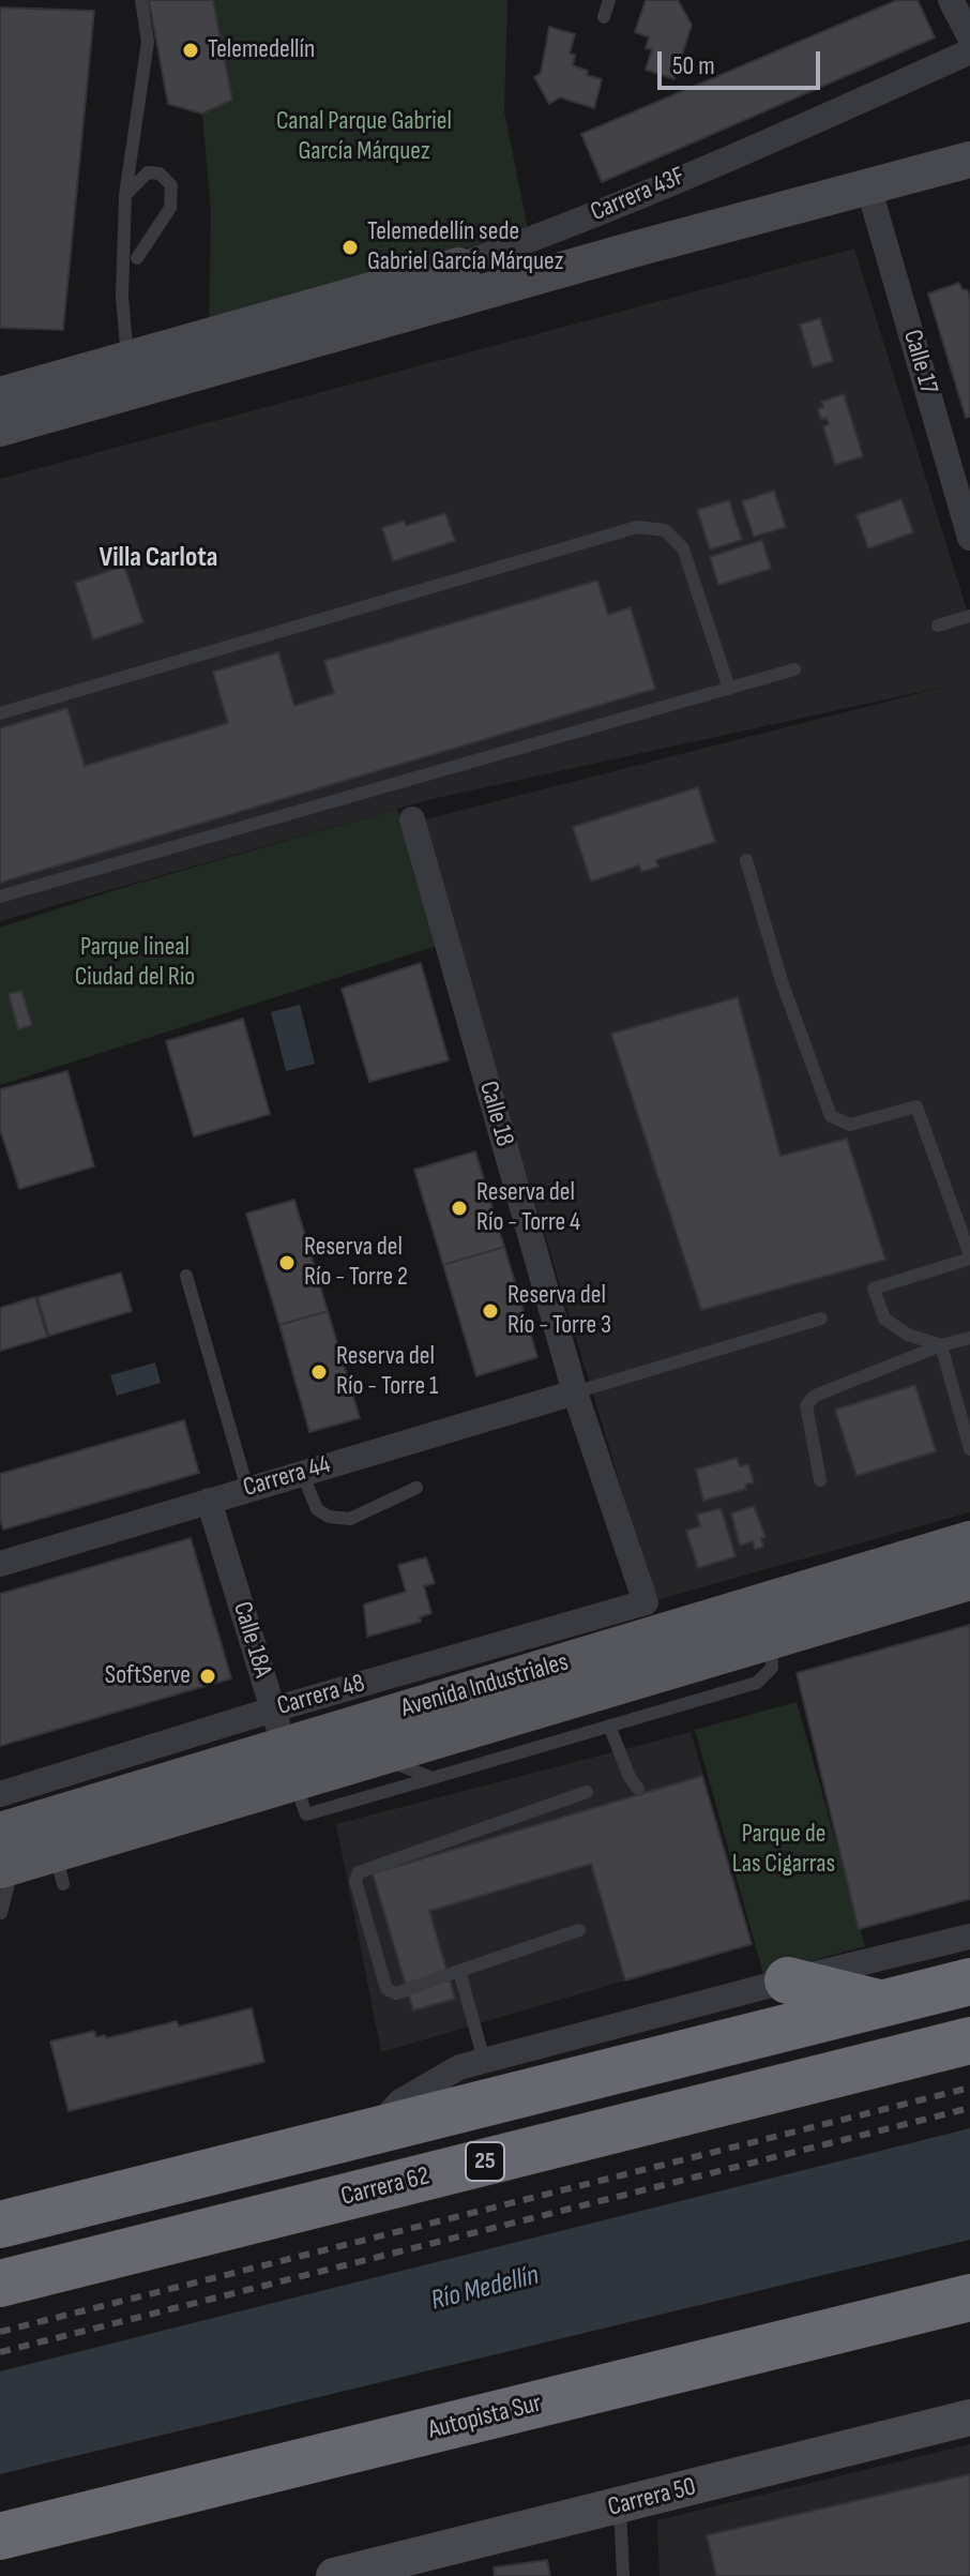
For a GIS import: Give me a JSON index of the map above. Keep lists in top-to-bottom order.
{
  "streets": {
    "highway": ["25", "Carrera 62", "Autopista Sur"],
    "main road": ["Avenida Industriales"],
    "street": [
      "Carrera 43F",
      "Calle 17",
      "Calle 18",
      "Carrera 44",
      "Calle 18A",
      "Carrera 48",
      "Carrera 50"
    ]
  },
  "crossings": [
    ["Carrera 43F", "Calle 17"],
    ["Calle 18", "Carrera 44"],
    ["Calle 18", "Carrera 48"],
    ["Carrera 44", "Calle 18A"],
    ["Calle 18A", "Avenida Industriales"],
    ["Calle 18A", "Carrera 48"],
    ["Avenida Industriales", "Carrera 48"]
  ],
  "districts": ["Villa Carlota"],
  "water": ["Río Medellín"],
  "parks": ["Canal Parque Gabriel García Márquez", "Parque lineal Ciudad del Rio", "Parque de Las Cigarras"],
  "places": [
    "Telemedellín",
    "Telemedellín sede Gabriel García Márquez",
    "Reserva del Río - Torre 4",
    "Reserva del Río - Torre 2",
    "Reserva del Río - Torre 3",
    "Reserva del Río - Torre 1",
    "SoftServe"
  ],
  "scale_bar": "50 m"
}
